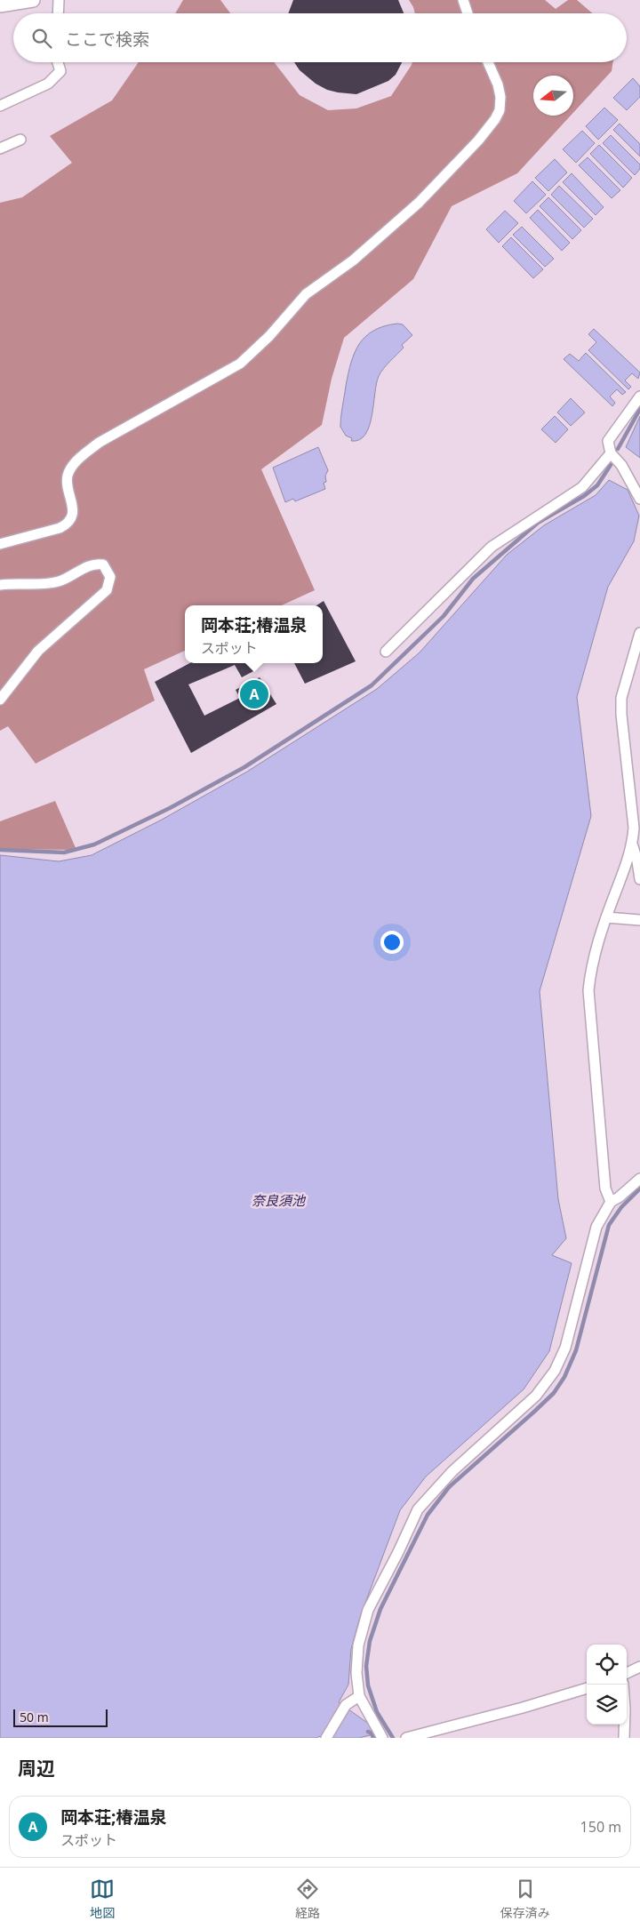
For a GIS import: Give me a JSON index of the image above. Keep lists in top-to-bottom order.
{
  "water": ["奈良須池"],
  "scale_bar": "50 m",
  "north": "left",
  "page": {
    "search": "ここで検索",
    "popup": ["岡本荘;椿温泉", "スポット"],
    "pins": "A",
    "scale": "50 m",
    "heading": "周辺",
    "list": [
      {
        "mark": "A",
        "name": "岡本荘;椿温泉",
        "note": "スポット",
        "value": "150 m"
      }
    ],
    "nav": ["地図", "経路", "保存済み"]
  }
}
